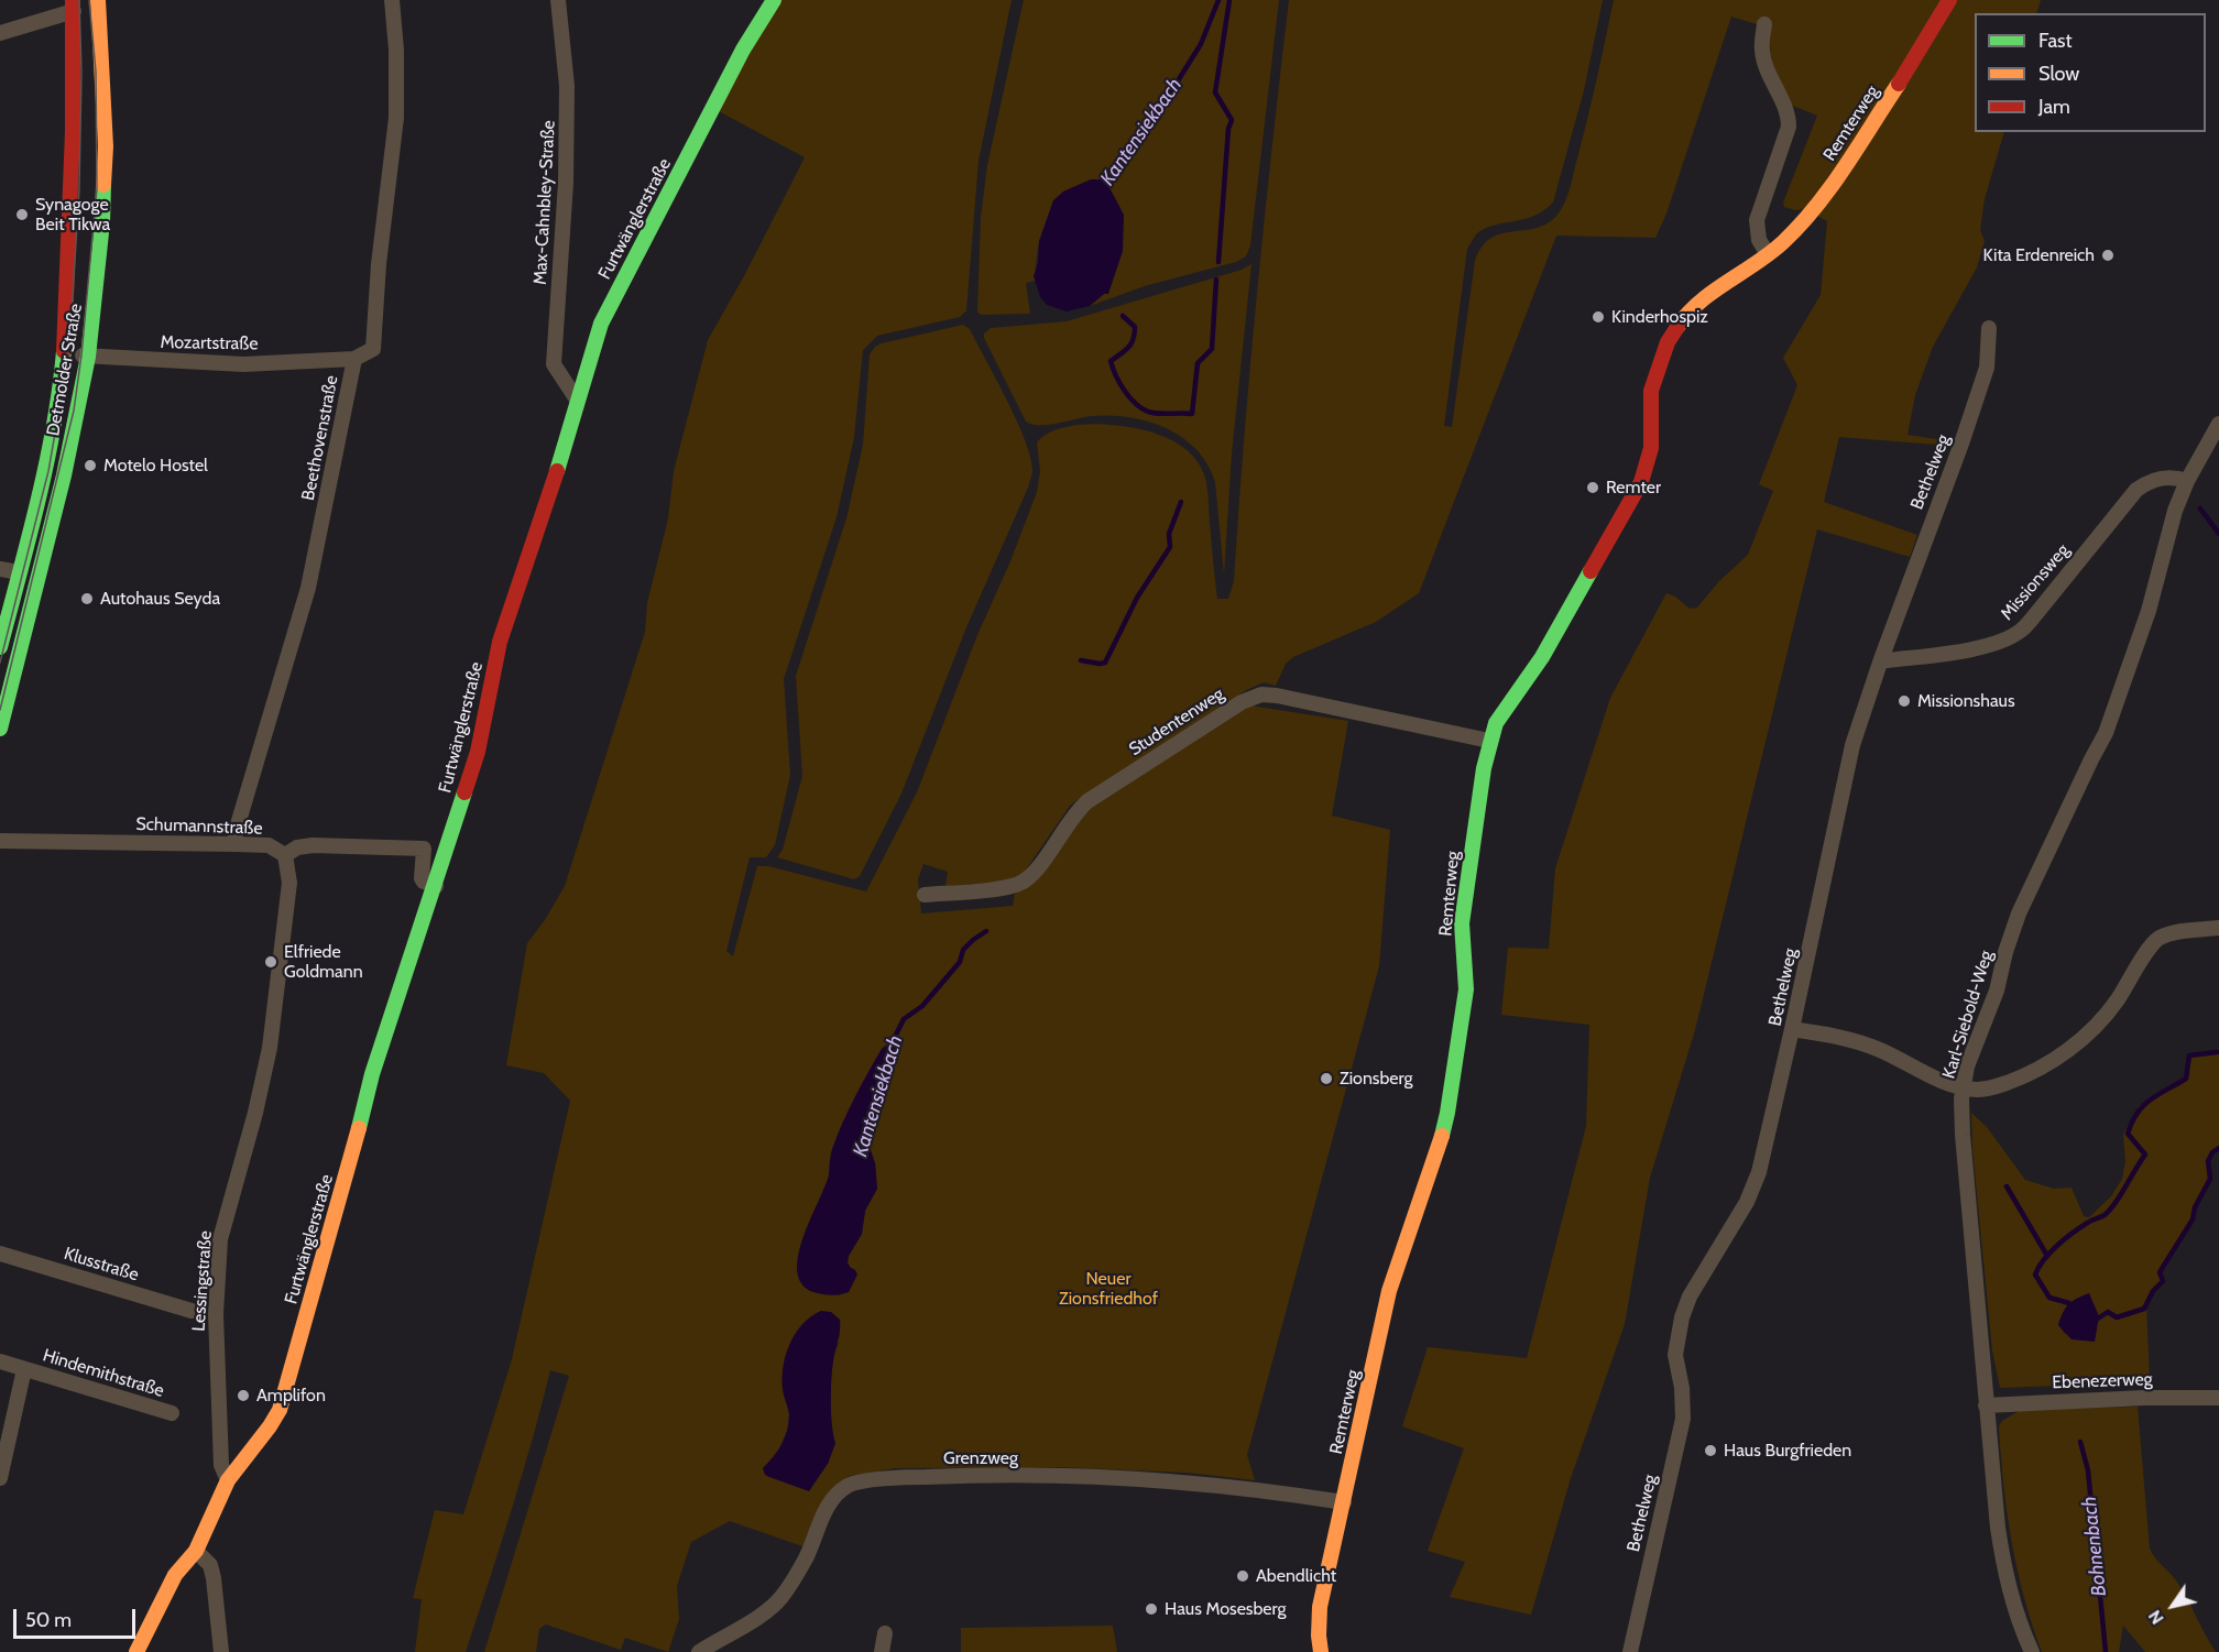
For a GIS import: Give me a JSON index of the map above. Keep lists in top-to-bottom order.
{
  "streets": {
    "street": [
      "Remterweg",
      "Max-Cahnbley-Straße",
      "Furtwänglerstraße",
      "Mozartstraße",
      "Detmolder Straße",
      "Beethovenstraße",
      "Bethelweg",
      "Missionsweg",
      "Studentenweg",
      "Schumannstraße",
      "Karl-Siebold-Weg",
      "Klusstraße",
      "Lessingstraße",
      "Hindemithstraße",
      "Ebenezerweg",
      "Grenzweg"
    ]
  },
  "crossings": [
    ["Remterweg", "Studentenweg"],
    ["Remterweg", "Grenzweg"],
    ["Max-Cahnbley-Straße", "Furtwänglerstraße"],
    ["Furtwänglerstraße", "Lessingstraße"],
    ["Mozartstraße", "Detmolder Straße"],
    ["Mozartstraße", "Beethovenstraße"],
    ["Beethovenstraße", "Schumannstraße"],
    ["Bethelweg", "Missionsweg"],
    ["Missionsweg", "Karl-Siebold-Weg"],
    ["Schumannstraße", "Lessingstraße"],
    ["Karl-Siebold-Weg", "Ebenezerweg"]
  ],
  "water": ["Kantensiekbach", "Bohnenbach"],
  "parks": ["Neuer Zionsfriedhof"],
  "places": [
    "Synagoge Beit Tikwa",
    "Kita Erdenreich",
    "Kinderhospiz",
    "Motelo Hostel",
    "Remter",
    "Autohaus Seyda",
    "Missionshaus",
    "Elfriede Goldmann",
    "Zionsberg",
    "Amplifon",
    "Haus Burgfrieden",
    "Abendlicht",
    "Haus Mosesberg"
  ],
  "legend": ["Fast", "Slow", "Jam"],
  "scale_bar": "50 m",
  "north": "bottom left"
}
